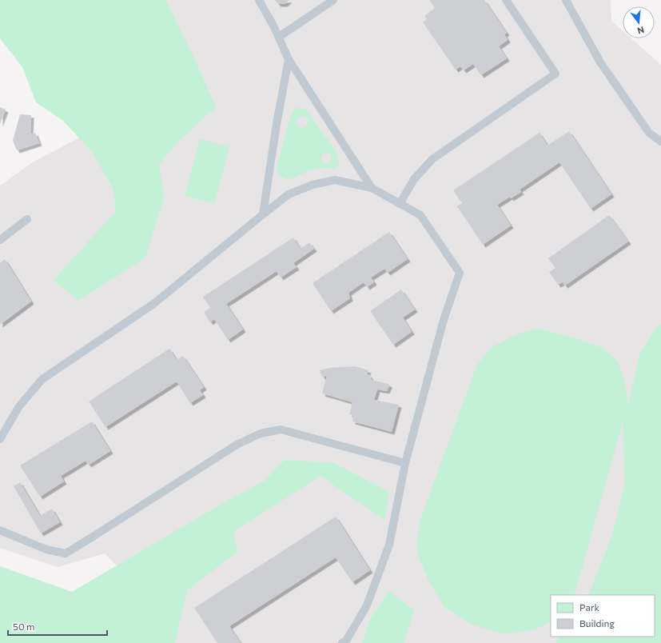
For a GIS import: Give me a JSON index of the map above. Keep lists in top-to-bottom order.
{
  "legend": ["Park", "Building"],
  "scale_bar": "50 m",
  "north": "bottom"
}
